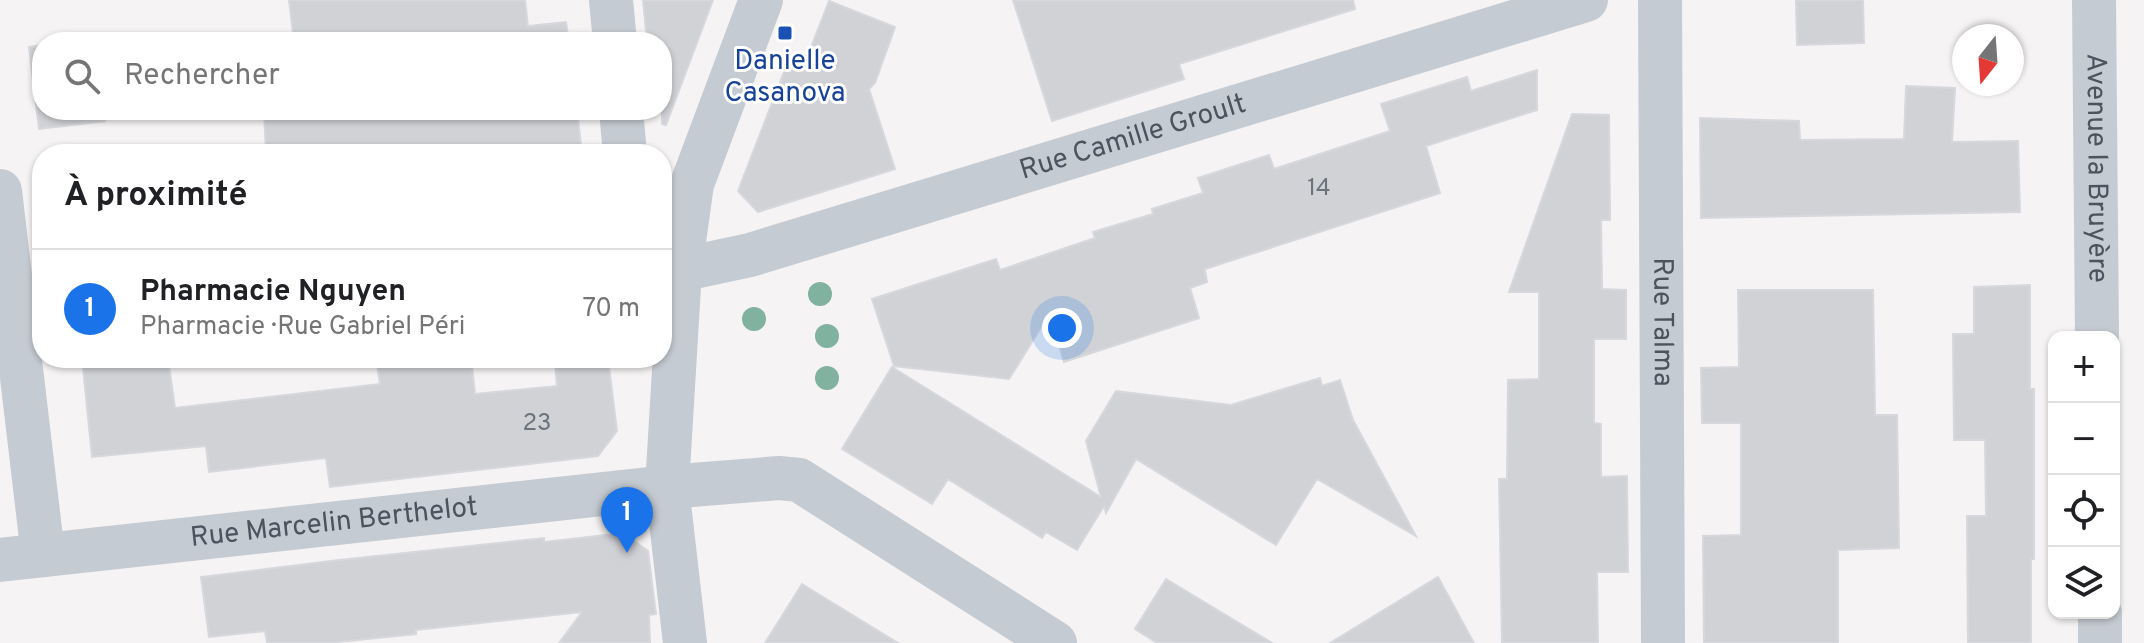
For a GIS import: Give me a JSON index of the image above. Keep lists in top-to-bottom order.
{
  "streets": {
    "street": [
      "Rue Camille Groult",
      "Avenue la Bruyère",
      "Rue Talma",
      "Rue Marcelin Berthelot"
    ]
  },
  "places": {
    "transit": ["Danielle Casanova"]
  },
  "house_numbers": ["14", "23"],
  "north": "bottom",
  "page": {
    "search": "Rechercher",
    "heading": "À proximité",
    "list": [
      {
        "mark": "1",
        "name": "Pharmacie Nguyen",
        "note": "Pharmacie · Rue Gabriel Péri",
        "value": "70 m"
      }
    ],
    "map_buttons": ["+", "−"],
    "pins": "1"
  }
}
